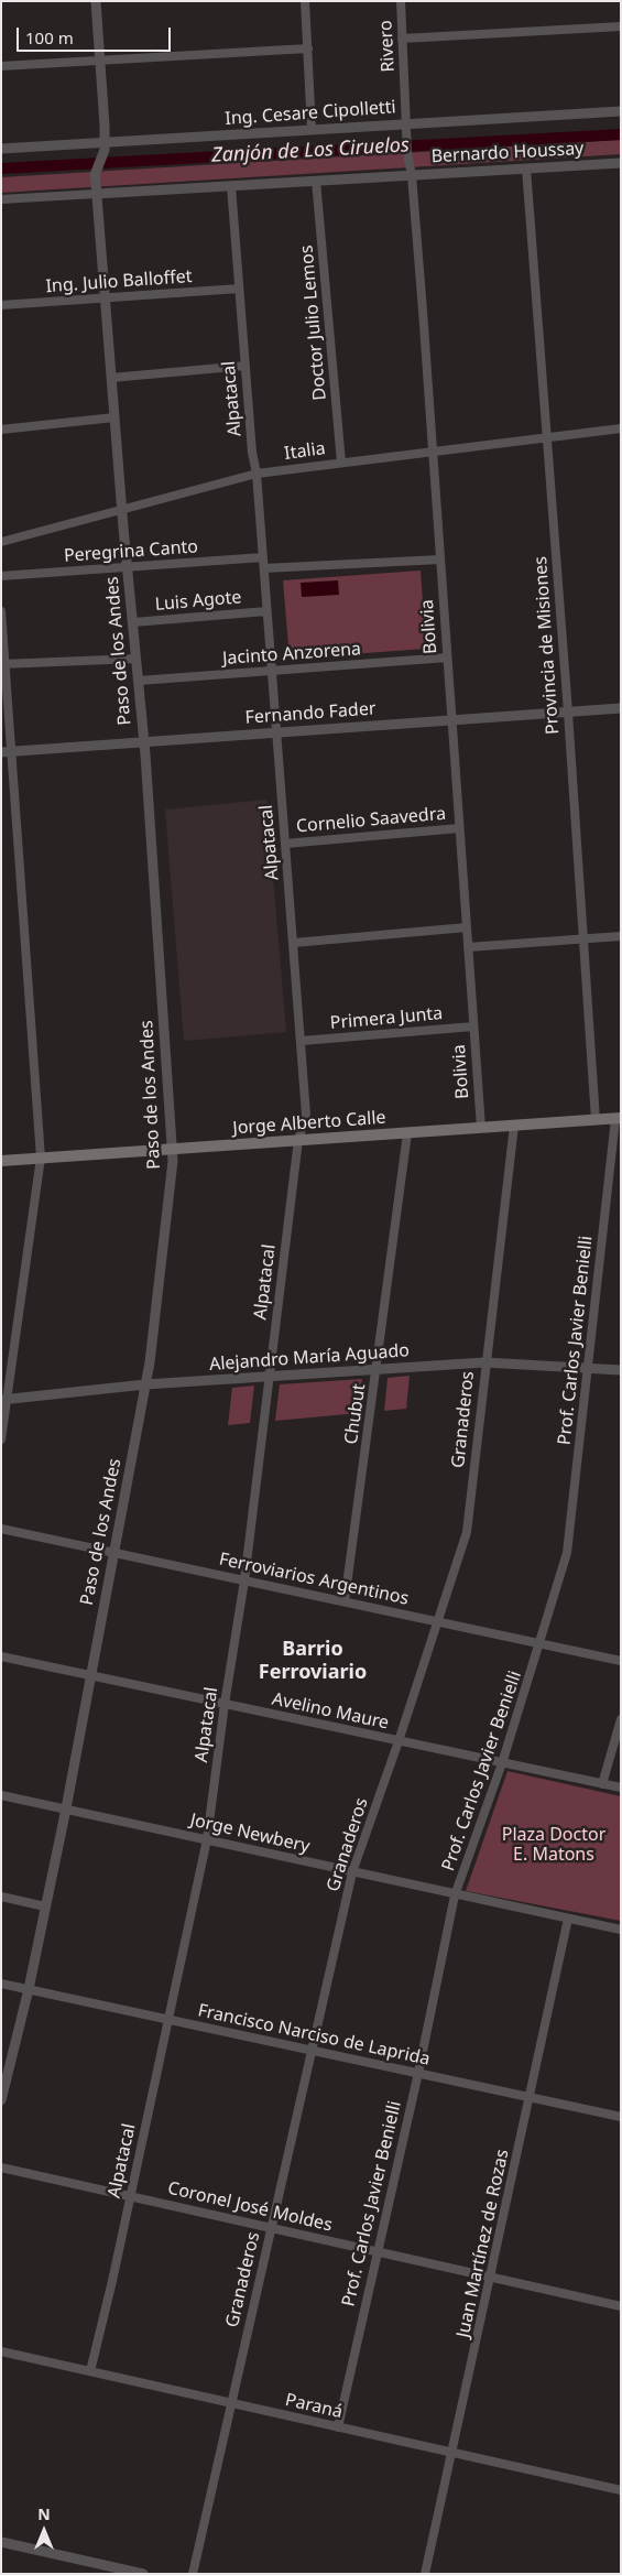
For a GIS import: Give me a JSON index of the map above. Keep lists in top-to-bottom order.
{
  "streets": {
    "main road": ["Jorge Alberto Calle"],
    "street": [
      "Rivero",
      "Ing. Cesare Cipolletti",
      "Bernardo Houssay",
      "Ing. Julio Balloffet",
      "Doctor Julio Lemos",
      "Alpatacal",
      "Italia",
      "Peregrina Canto",
      "Luis Agote",
      "Bolivia",
      "Provincia de Misiones",
      "Paso de los Andes",
      "Jacinto Anzorena",
      "Fernando Fader",
      "Cornelio Saavedra",
      "Primera Junta",
      "Prof. Carlos Javier Benielli",
      "Alejandro María Aguado",
      "Chubut",
      "Granaderos",
      "Ferroviarios Argentinos",
      "Avelino Maure",
      "Jorge Newbery",
      "Francisco Narciso de Laprida",
      "Coronel José Moldes",
      "Juan Martínez de Rozas",
      "Paraná"
    ]
  },
  "crossings": [
    ["Rivero", "Ing. Cesare Cipolletti"],
    ["Rivero", "Bolivia"],
    ["Ing. Cesare Cipolletti", "Bolivia"],
    ["Ing. Cesare Cipolletti", "Paso de los Andes"],
    ["Bernardo Houssay", "Doctor Julio Lemos"],
    ["Bernardo Houssay", "Alpatacal"],
    ["Bernardo Houssay", "Bolivia"],
    ["Bernardo Houssay", "Provincia de Misiones"],
    ["Bernardo Houssay", "Paso de los Andes"],
    ["Ing. Julio Balloffet", "Alpatacal"],
    ["Ing. Julio Balloffet", "Paso de los Andes"],
    ["Doctor Julio Lemos", "Italia"],
    ["Alpatacal", "Italia"],
    ["Alpatacal", "Peregrina Canto"],
    ["Alpatacal", "Luis Agote"],
    ["Alpatacal", "Jacinto Anzorena"],
    ["Alpatacal", "Fernando Fader"],
    ["Alpatacal", "Cornelio Saavedra"],
    ["Alpatacal", "Primera Junta"],
    ["Alpatacal", "Jorge Alberto Calle"],
    ["Alpatacal", "Alejandro María Aguado"],
    ["Alpatacal", "Ferroviarios Argentinos"],
    ["Alpatacal", "Avelino Maure"],
    ["Alpatacal", "Jorge Newbery"],
    ["Alpatacal", "Francisco Narciso de Laprida"],
    ["Alpatacal", "Coronel José Moldes"],
    ["Alpatacal", "Paraná"],
    ["Italia", "Bolivia"],
    ["Italia", "Provincia de Misiones"],
    ["Italia", "Paso de los Andes"],
    ["Peregrina Canto", "Paso de los Andes"],
    ["Luis Agote", "Paso de los Andes"],
    ["Bolivia", "Jacinto Anzorena"],
    ["Bolivia", "Fernando Fader"],
    ["Bolivia", "Cornelio Saavedra"],
    ["Bolivia", "Primera Junta"],
    ["Bolivia", "Jorge Alberto Calle"],
    ["Provincia de Misiones", "Fernando Fader"],
    ["Provincia de Misiones", "Jorge Alberto Calle"],
    ["Paso de los Andes", "Jacinto Anzorena"],
    ["Paso de los Andes", "Fernando Fader"],
    ["Paso de los Andes", "Jorge Alberto Calle"],
    ["Paso de los Andes", "Alejandro María Aguado"],
    ["Paso de los Andes", "Ferroviarios Argentinos"],
    ["Paso de los Andes", "Avelino Maure"],
    ["Paso de los Andes", "Jorge Newbery"],
    ["Paso de los Andes", "Francisco Narciso de Laprida"],
    ["Jorge Alberto Calle", "Prof. Carlos Javier Benielli"],
    ["Jorge Alberto Calle", "Chubut"],
    ["Jorge Alberto Calle", "Granaderos"],
    ["Prof. Carlos Javier Benielli", "Alejandro María Aguado"],
    ["Prof. Carlos Javier Benielli", "Ferroviarios Argentinos"],
    ["Prof. Carlos Javier Benielli", "Avelino Maure"],
    ["Prof. Carlos Javier Benielli", "Jorge Newbery"],
    ["Prof. Carlos Javier Benielli", "Francisco Narciso de Laprida"],
    ["Prof. Carlos Javier Benielli", "Coronel José Moldes"],
    ["Prof. Carlos Javier Benielli", "Paraná"],
    ["Alejandro María Aguado", "Chubut"],
    ["Alejandro María Aguado", "Granaderos"],
    ["Chubut", "Ferroviarios Argentinos"],
    ["Granaderos", "Ferroviarios Argentinos"],
    ["Granaderos", "Avelino Maure"],
    ["Granaderos", "Jorge Newbery"],
    ["Granaderos", "Francisco Narciso de Laprida"],
    ["Granaderos", "Coronel José Moldes"],
    ["Granaderos", "Paraná"],
    ["Jorge Newbery", "Juan Martínez de Rozas"],
    ["Francisco Narciso de Laprida", "Juan Martínez de Rozas"],
    ["Coronel José Moldes", "Juan Martínez de Rozas"],
    ["Juan Martínez de Rozas", "Paraná"]
  ],
  "districts": ["Barrio Ferroviario"],
  "water": ["Zanjón de Los Ciruelos"],
  "parks": ["Plaza Doctor E. Matons"],
  "scale_bar": "100 m",
  "north": "top"
}
